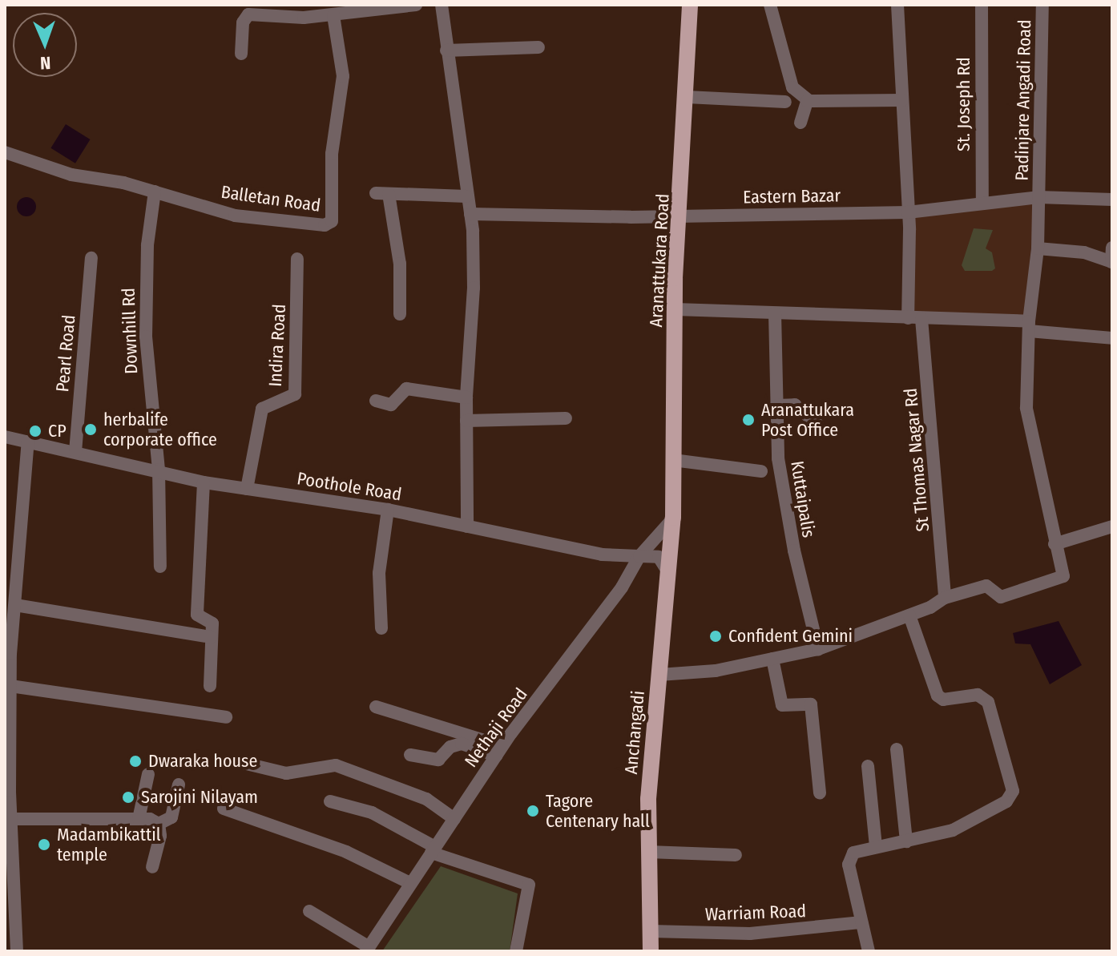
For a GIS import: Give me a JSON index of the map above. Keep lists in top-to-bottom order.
{
  "streets": {
    "main road": ["Aranattukara Road", "Anchangadi"],
    "street": [
      "Padinjare Angadi Road",
      "St. Joseph Rd",
      "Eastern Bazar",
      "Balletan Road",
      "Downhill Rd",
      "Indira Road",
      "Pearl Road",
      "St Thomas Nagar Rd",
      "Poothole Road",
      "Kuttaipalis",
      "Nethaji Road",
      "Warriam Road"
    ]
  },
  "crossings": [
    ["Padinjare Angadi Road", "Eastern Bazar"],
    ["St. Joseph Rd", "Eastern Bazar"],
    ["Eastern Bazar", "Aranattukara Road"],
    ["Eastern Bazar", "St Thomas Nagar Rd"],
    ["Balletan Road", "Downhill Rd"],
    ["Aranattukara Road", "Anchangadi"],
    ["Downhill Rd", "Poothole Road"],
    ["Indira Road", "Poothole Road"],
    ["Pearl Road", "Poothole Road"],
    ["Poothole Road", "Nethaji Road"],
    ["Anchangadi", "Warriam Road"]
  ],
  "places": [
    "Aranattukara Post Office",
    "herbalife corporate office",
    "CP",
    "Confident Gemini",
    "Dwaraka house",
    "Sarojini Nilayam",
    "Tagore Centenary hall",
    "Madambikattil temple"
  ],
  "north": "bottom"
}
